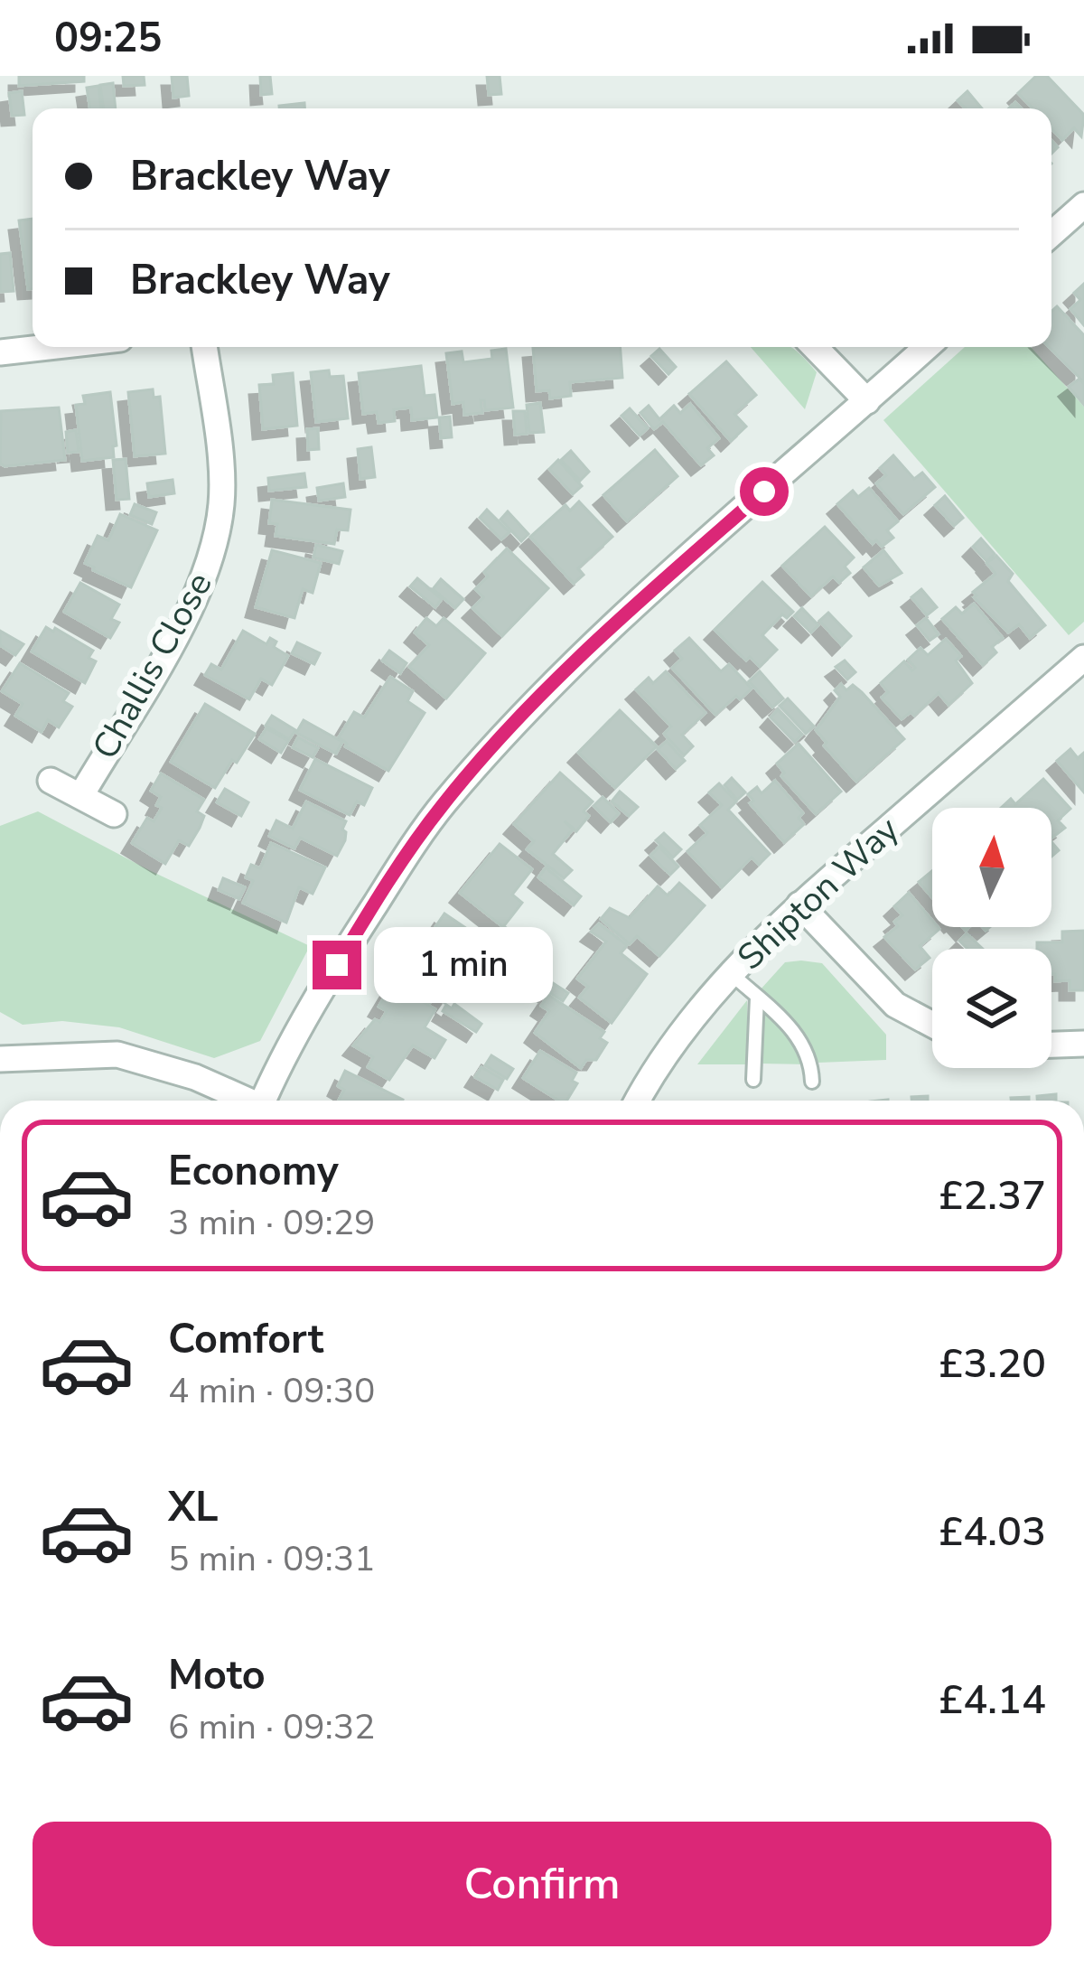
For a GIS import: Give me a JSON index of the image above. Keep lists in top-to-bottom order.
{
  "streets": {
    "street": ["Challis Close", "Shipton Way"]
  },
  "north": "top",
  "page": {
    "status": "09:25",
    "banner": ["Brackley Way", "Brackley Way"],
    "bubble": "1 min",
    "list": [
      {
        "name": "Economy",
        "note": "3 min · 09:29",
        "value": "£2.37"
      },
      {
        "name": "Comfort",
        "note": "4 min · 09:30",
        "value": "£3.20"
      },
      {
        "name": "XL",
        "note": "5 min · 09:31",
        "value": "£4.03"
      },
      {
        "name": "Moto",
        "note": "6 min · 09:32",
        "value": "£4.14"
      }
    ],
    "buttons": "Confirm"
  }
}
